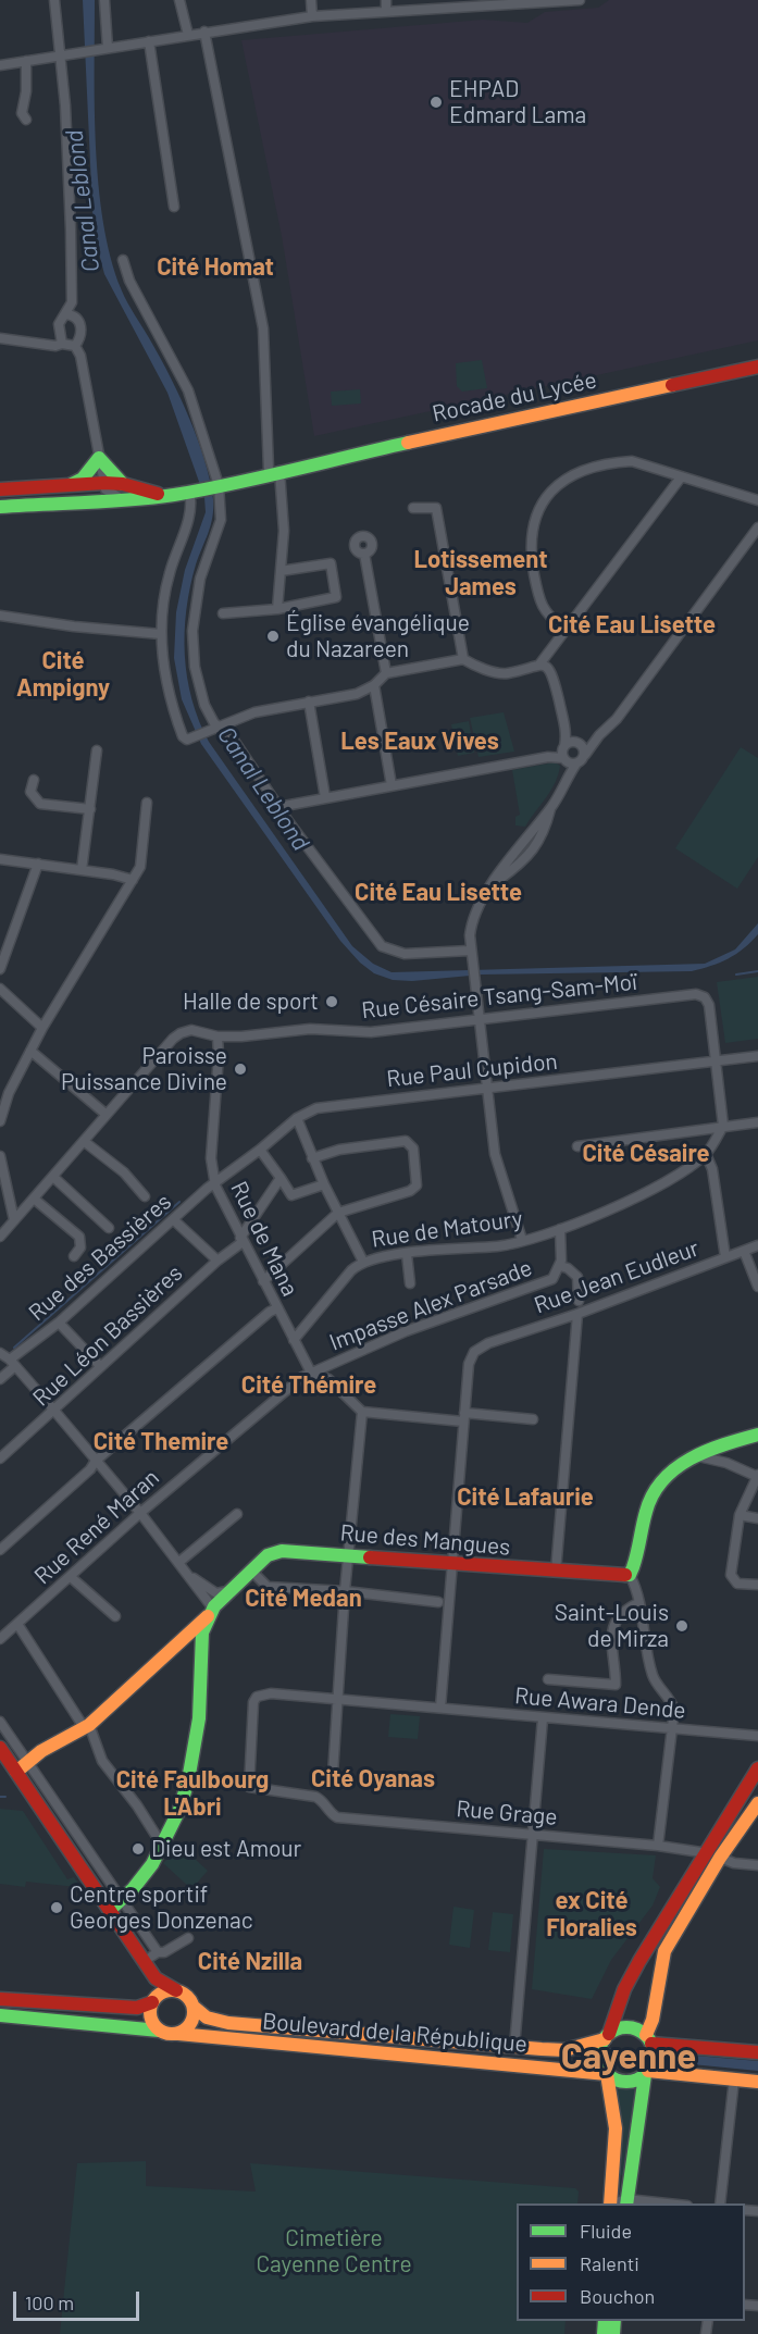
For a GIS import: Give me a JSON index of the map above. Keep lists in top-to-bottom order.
{
  "streets": {
    "street": [
      "Rocade du Lycée",
      "Rue Césaire Tsang-Sam-Moï",
      "Rue Paul Cupidon",
      "Rue de Matoury",
      "Rue de Mana",
      "Rue des Bassières",
      "Rue Jean Eudleur",
      "Impasse Alex Parsade",
      "Rue Léon Bassières",
      "Rue René Maran",
      "Rue des Mangues",
      "Rue Awara Dende",
      "Rue Grage",
      "Boulevard de la République"
    ]
  },
  "crossings": [
    ["Rue Césaire Tsang-Sam-Moï", "Rue Paul Cupidon"],
    ["Rue Césaire Tsang-Sam-Moï", "Rue de Mana"],
    ["Rue Paul Cupidon", "Rue de Mana"],
    ["Rue Paul Cupidon", "Rue des Bassières"],
    ["Rue de Matoury", "Rue de Mana"],
    ["Rue de Matoury", "Impasse Alex Parsade"],
    ["Rue de Mana", "Rue des Bassières"],
    ["Rue de Mana", "Impasse Alex Parsade"],
    ["Rue de Mana", "Rue Léon Bassières"],
    ["Rue de Mana", "Rue René Maran"],
    ["Impasse Alex Parsade", "Rue René Maran"],
    ["Rue Awara Dende", "Rue Grage"]
  ],
  "districts": [
    "Cité Homat",
    "Lotissement James",
    "Cité Eau Lisette",
    "Cité Ampigny",
    "Les Eaux Vives",
    "Cité Eau Lisette",
    "Cité Césaire",
    "Cité Thémire",
    "Cité Themire",
    "Cité Lafaurie",
    "Cité Medan",
    "Cité Oyanas",
    "Cité Faulbourg L'Abri",
    "ex Cité Floralies",
    "Cité Nzilla",
    "Cayenne"
  ],
  "water": ["Canal Leblond"],
  "parks": ["Cimetière Cayenne Centre"],
  "places": [
    "EHPAD Edmard Lama",
    "Église évangélique du Nazareen",
    "Halle de sport",
    "Paroisse Puissance Divine",
    "Saint-Louis de Mirza",
    "Dieu est Amour",
    "Centre sportif Georges Donzenac"
  ],
  "legend": ["Fluide", "Ralenti", "Bouchon"],
  "scale_bar": "100 m"
}
